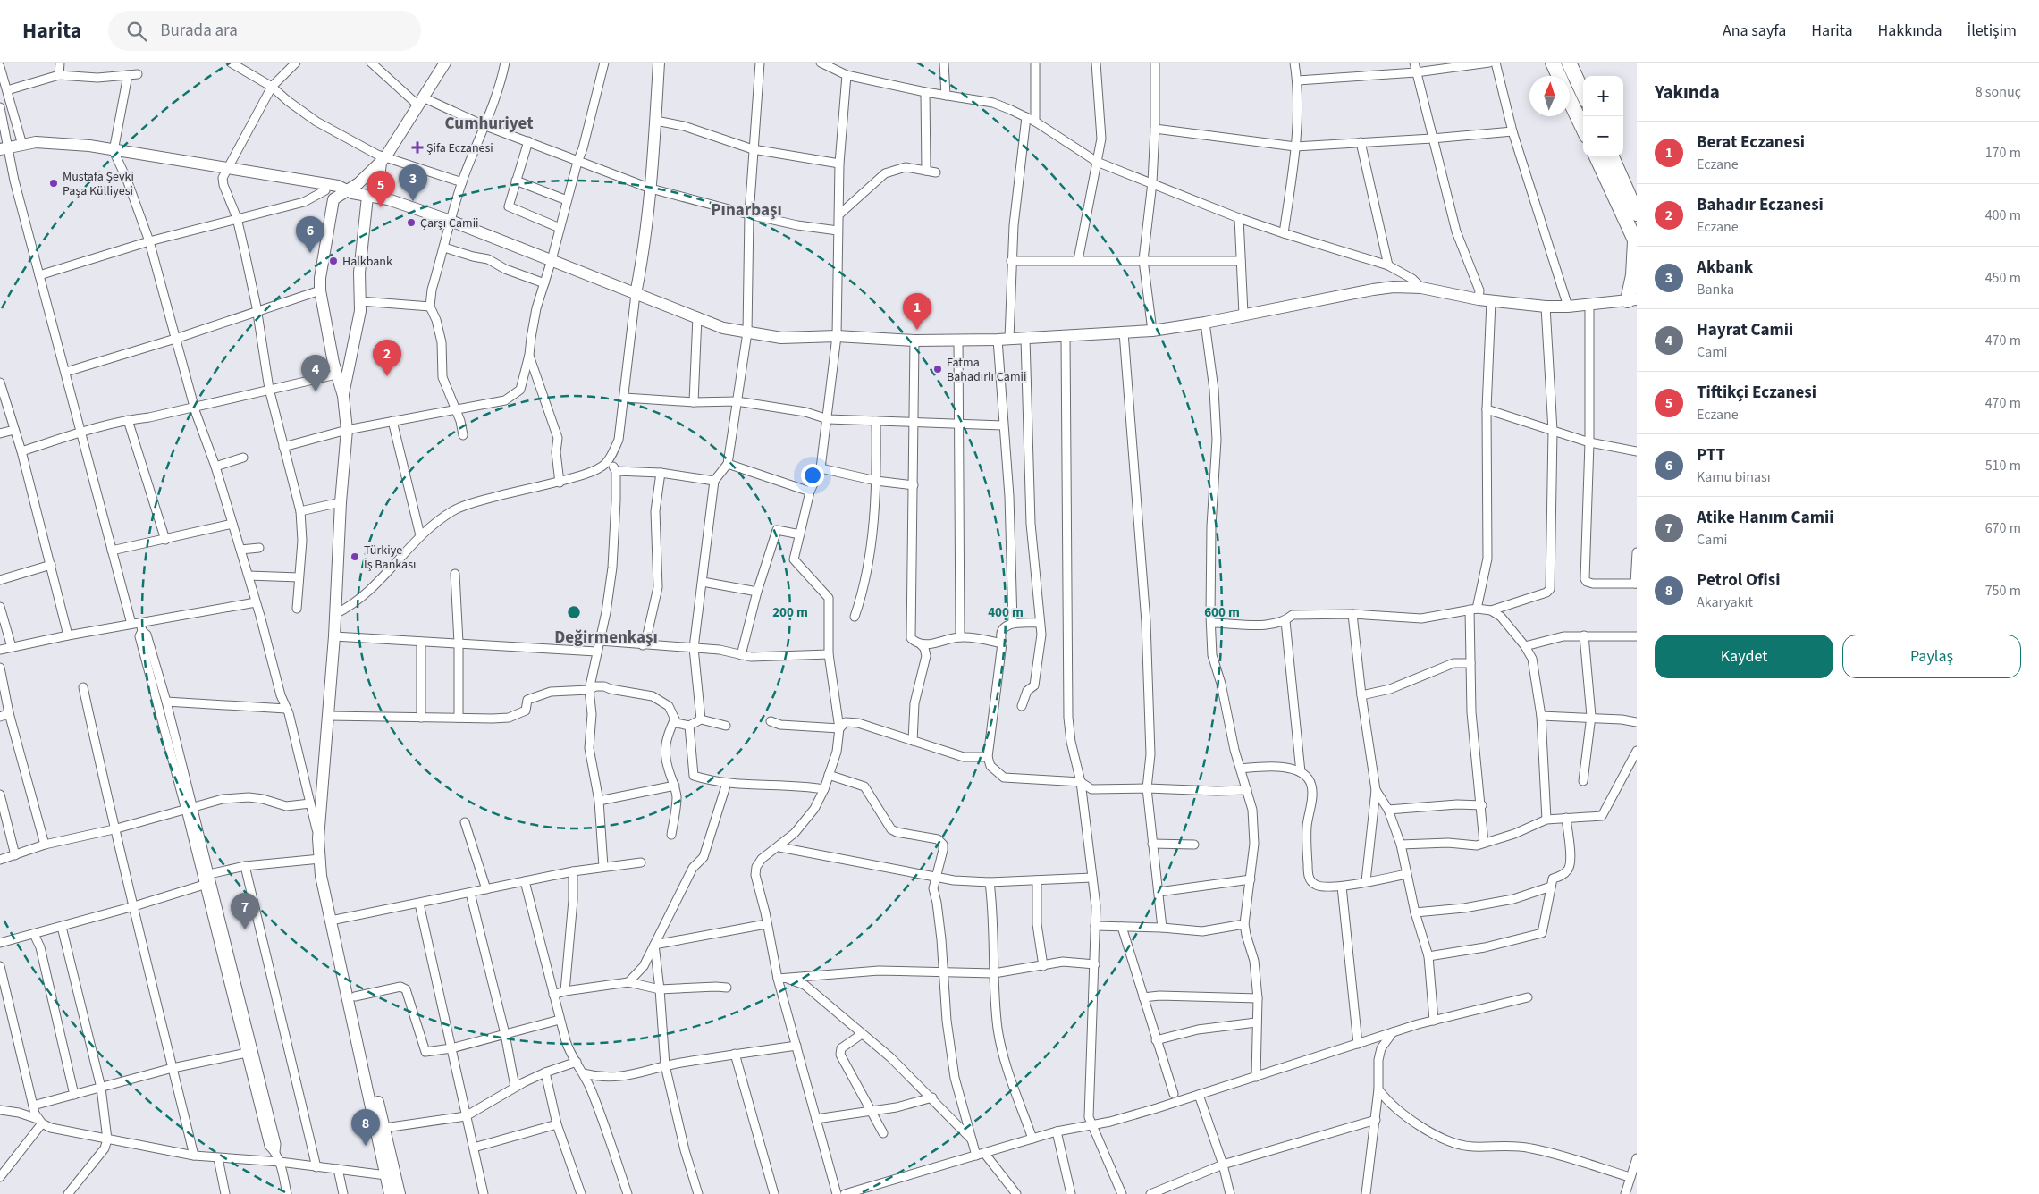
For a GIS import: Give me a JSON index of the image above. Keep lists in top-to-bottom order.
{
  "districts": ["Cumhuriyet", "Pınarbaşı", "Değirmenkaşı"],
  "places": {
    "health": ["Şifa Eczanesi"],
    "other": [
      "Mustafa Şevki Paşa Külliyesi",
      "Çarşı Camii",
      "Halkbank",
      "Fatma Bahadırlı Camii",
      "Türkiye İş Bankası"
    ]
  },
  "north": "top",
  "page": {
    "header": "Harita",
    "search": "Burada ara",
    "nav": [
      "Ana sayfa",
      "Harita",
      "Hakkında",
      "İletişim"
    ],
    "heading": ["Yakında", "8 sonuç"],
    "map_buttons": ["+", "−"],
    "list": [
      {
        "mark": "1",
        "name": "Berat Eczanesi",
        "note": "Eczane",
        "value": "170 m"
      },
      {
        "mark": "2",
        "name": "Bahadır Eczanesi",
        "note": "Eczane",
        "value": "400 m"
      },
      {
        "mark": "3",
        "name": "Akbank",
        "note": "Banka",
        "value": "450 m"
      },
      {
        "mark": "4",
        "name": "Hayrat Camii",
        "note": "Cami",
        "value": "470 m"
      },
      {
        "mark": "5",
        "name": "Tiftikçi Eczanesi",
        "note": "Eczane",
        "value": "470 m"
      },
      {
        "mark": "6",
        "name": "PTT",
        "note": "Kamu binası",
        "value": "510 m"
      },
      {
        "mark": "7",
        "name": "Atike Hanım Camii",
        "note": "Cami",
        "value": "670 m"
      },
      {
        "mark": "8",
        "name": "Petrol Ofisi",
        "note": "Akaryakıt",
        "value": "750 m"
      }
    ],
    "pins": [
      "3",
      "5",
      "6",
      "1",
      "2",
      "4",
      "7",
      "8"
    ],
    "buttons": ["Kaydet", "Paylaş"]
  },
  "rings": ["200 m", "400 m", "600 m"]
}
